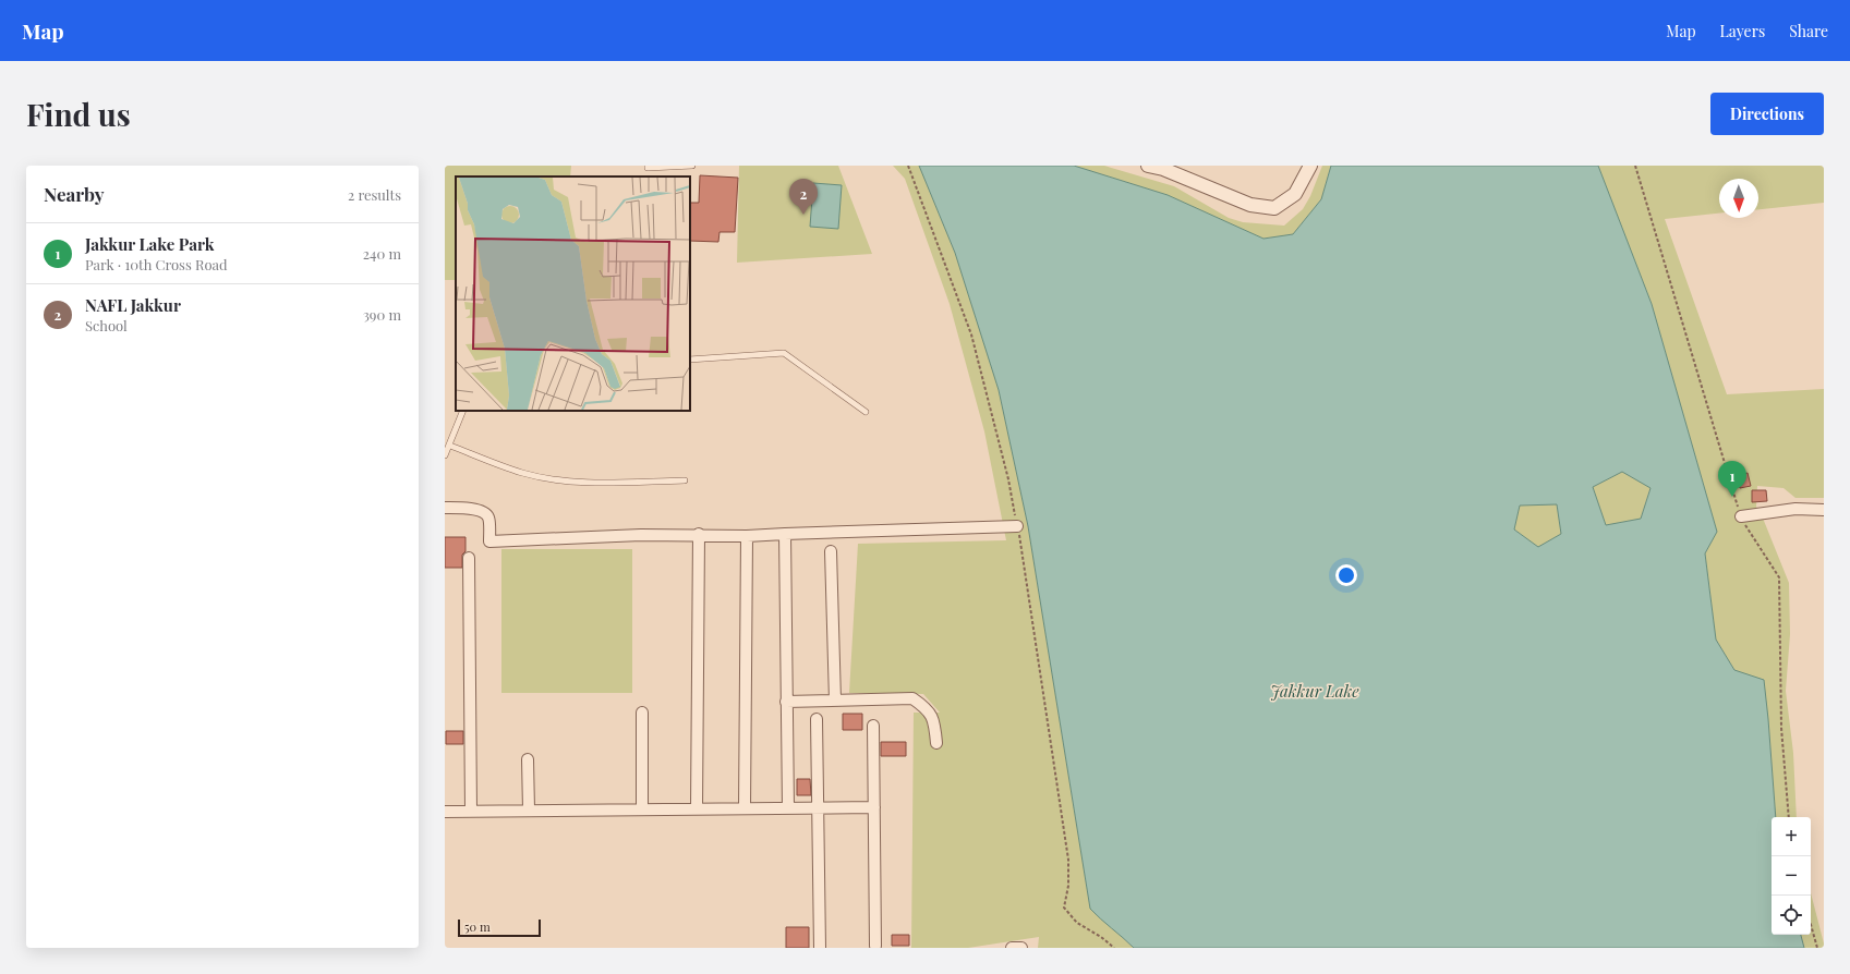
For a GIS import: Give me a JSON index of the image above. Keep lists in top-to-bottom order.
{
  "water": ["Jakkur Lake"],
  "scale_bar": "50 m",
  "north": "bottom",
  "page": {
    "header": "Map",
    "nav": ["Map", "Layers", "Share"],
    "buttons": "Directions",
    "title": "Find us",
    "heading": ["Nearby", "2 results"],
    "pins": ["2", "1"],
    "list": [
      {
        "mark": "1",
        "name": "Jakkur Lake Park",
        "note": "Park · 10th Cross Road",
        "value": "240 m"
      },
      {
        "mark": "2",
        "name": "NAFL Jakkur",
        "note": "School",
        "value": "390 m"
      }
    ],
    "map_buttons": ["+", "−"],
    "scale": "50 m"
  }
}
